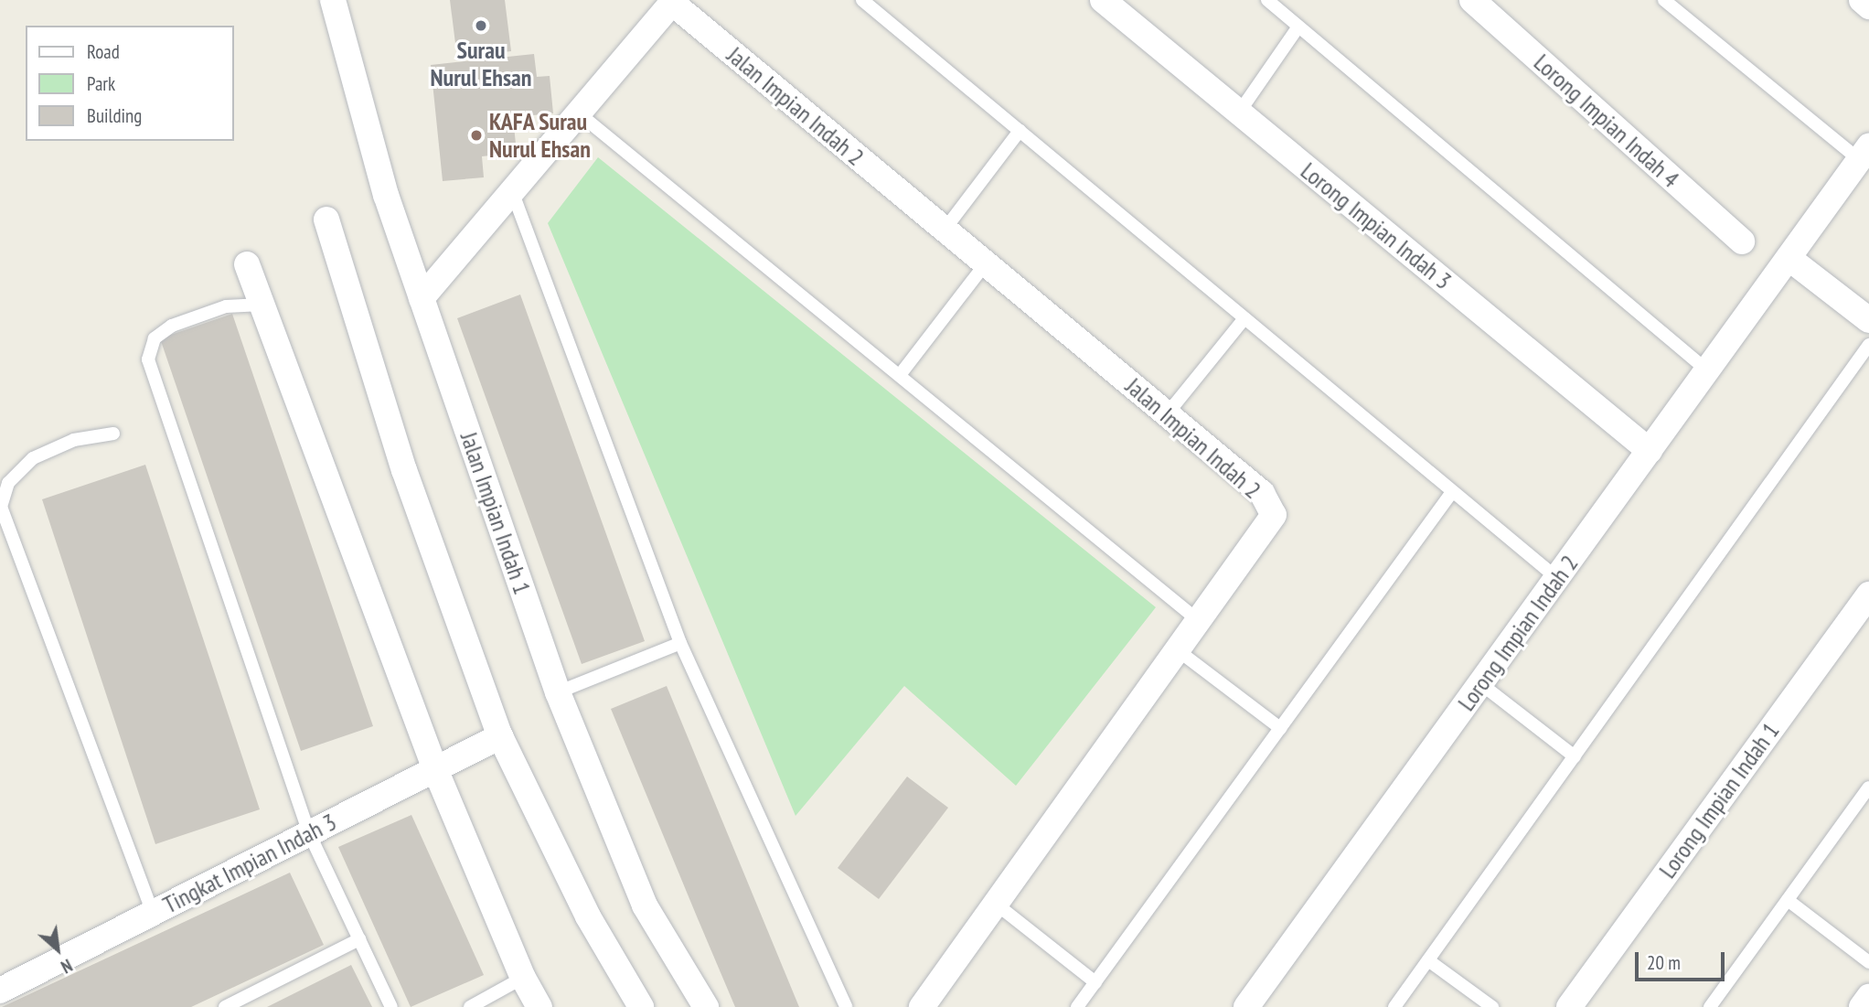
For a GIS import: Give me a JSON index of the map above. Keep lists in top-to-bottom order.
{
  "streets": {
    "street": [
      "Jalan Impian Indah 2",
      "Lorong Impian Indah 4",
      "Lorong Impian Indah 3",
      "Jalan Impian Indah 1",
      "Lorong Impian Indah 2",
      "Lorong Impian Indah 1",
      "Tingkat Impian Indah 3"
    ]
  },
  "crossings": [
    ["Lorong Impian Indah 3", "Lorong Impian Indah 2"]
  ],
  "places": ["Surau Nurul Ehsan", "KAFA Surau Nurul Ehsan"],
  "legend": ["Road", "Park", "Building"],
  "scale_bar": "20 m",
  "north": "bottom right"
}
